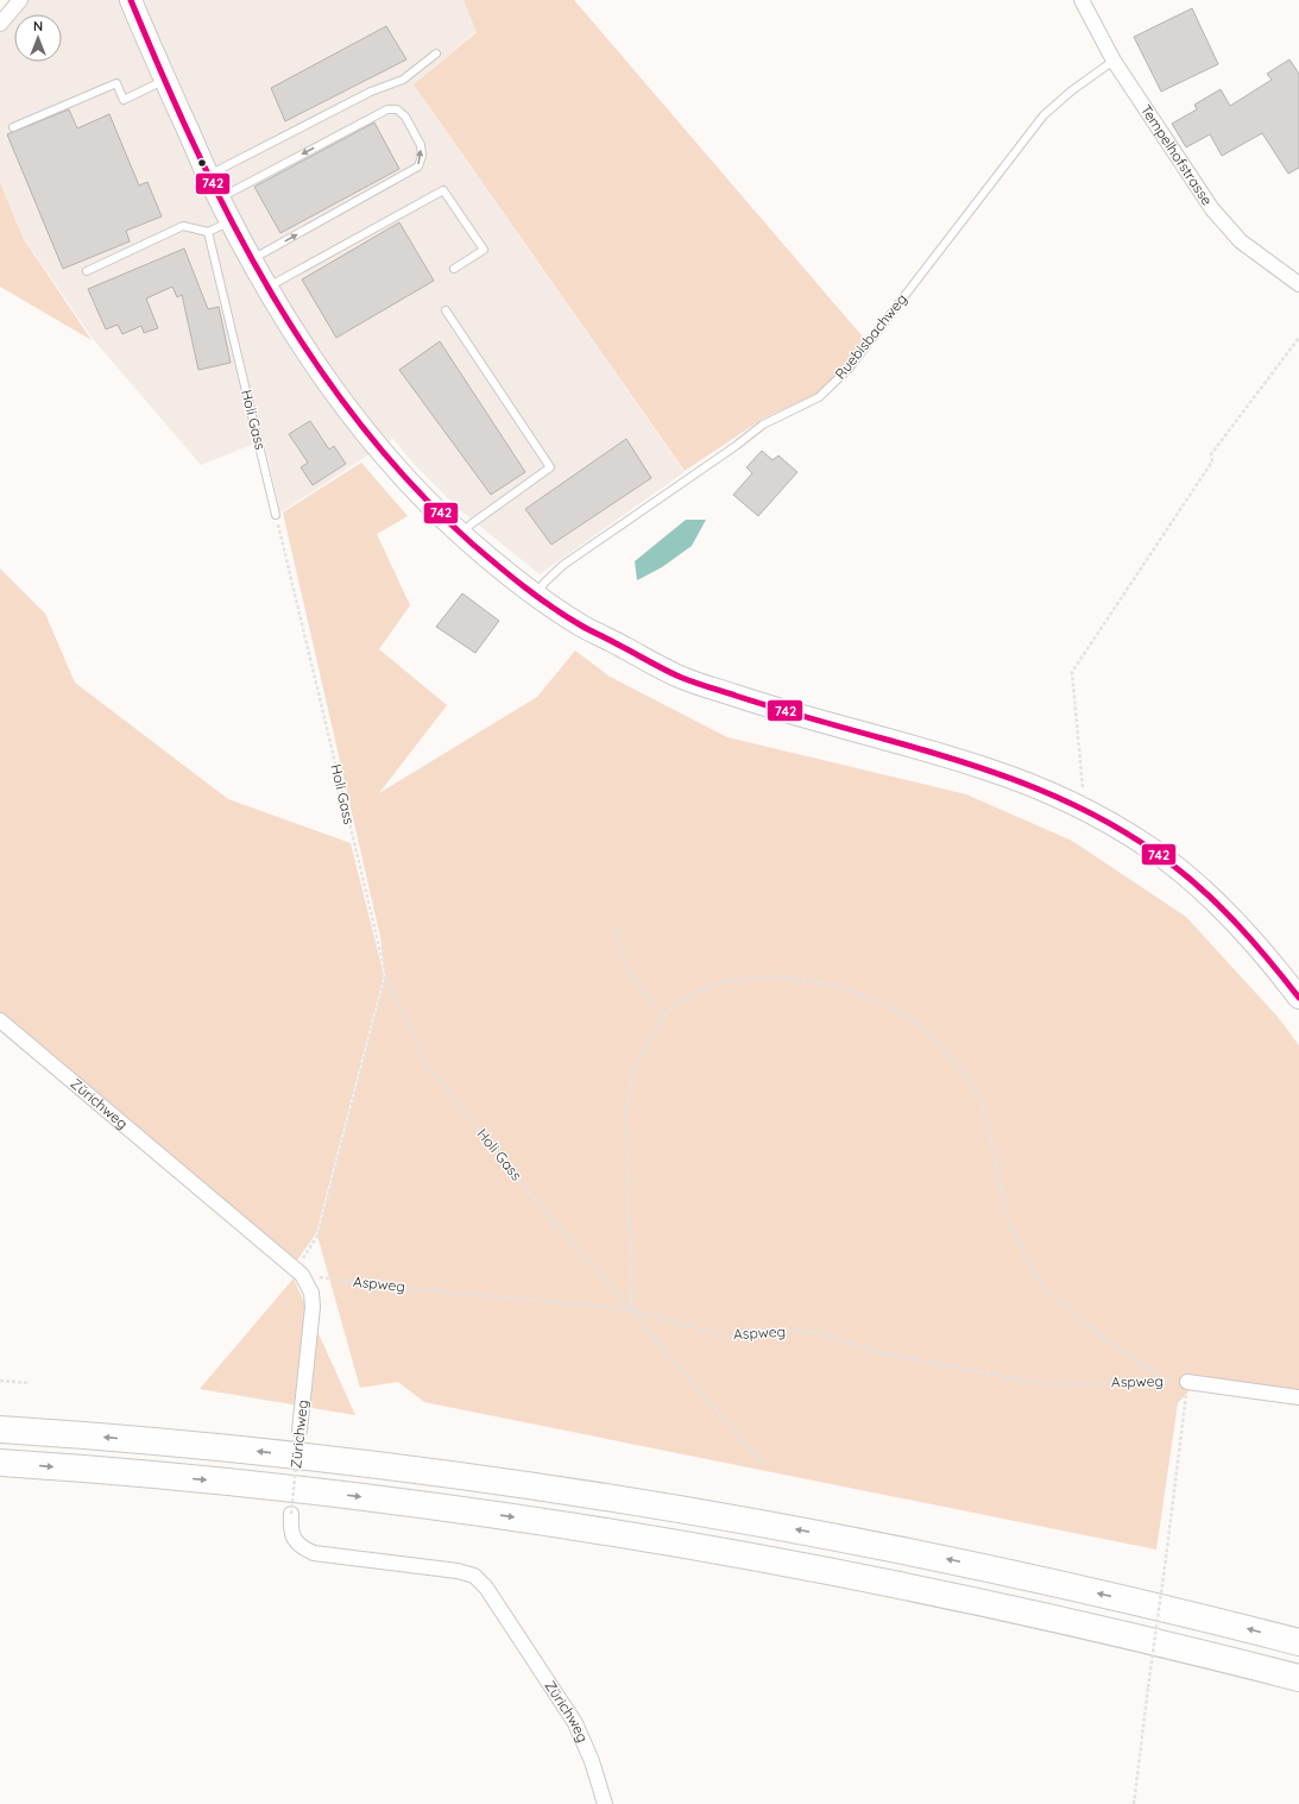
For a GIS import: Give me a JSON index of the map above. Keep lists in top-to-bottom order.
{
  "streets": {
    "street": ["Tempelhofstrasse", "Zürichweg"],
    "lane": ["Ruebisbachweg", "Holi Gass"],
    "path": ["Aspweg"]
  },
  "crossings": [
    ["Tempelhofstrasse", "Ruebisbachweg"],
    ["Holi Gass", "Aspweg"],
    ["Zürichweg", "Aspweg"]
  ],
  "lines": ["transit line 742"],
  "north": "top"
}
